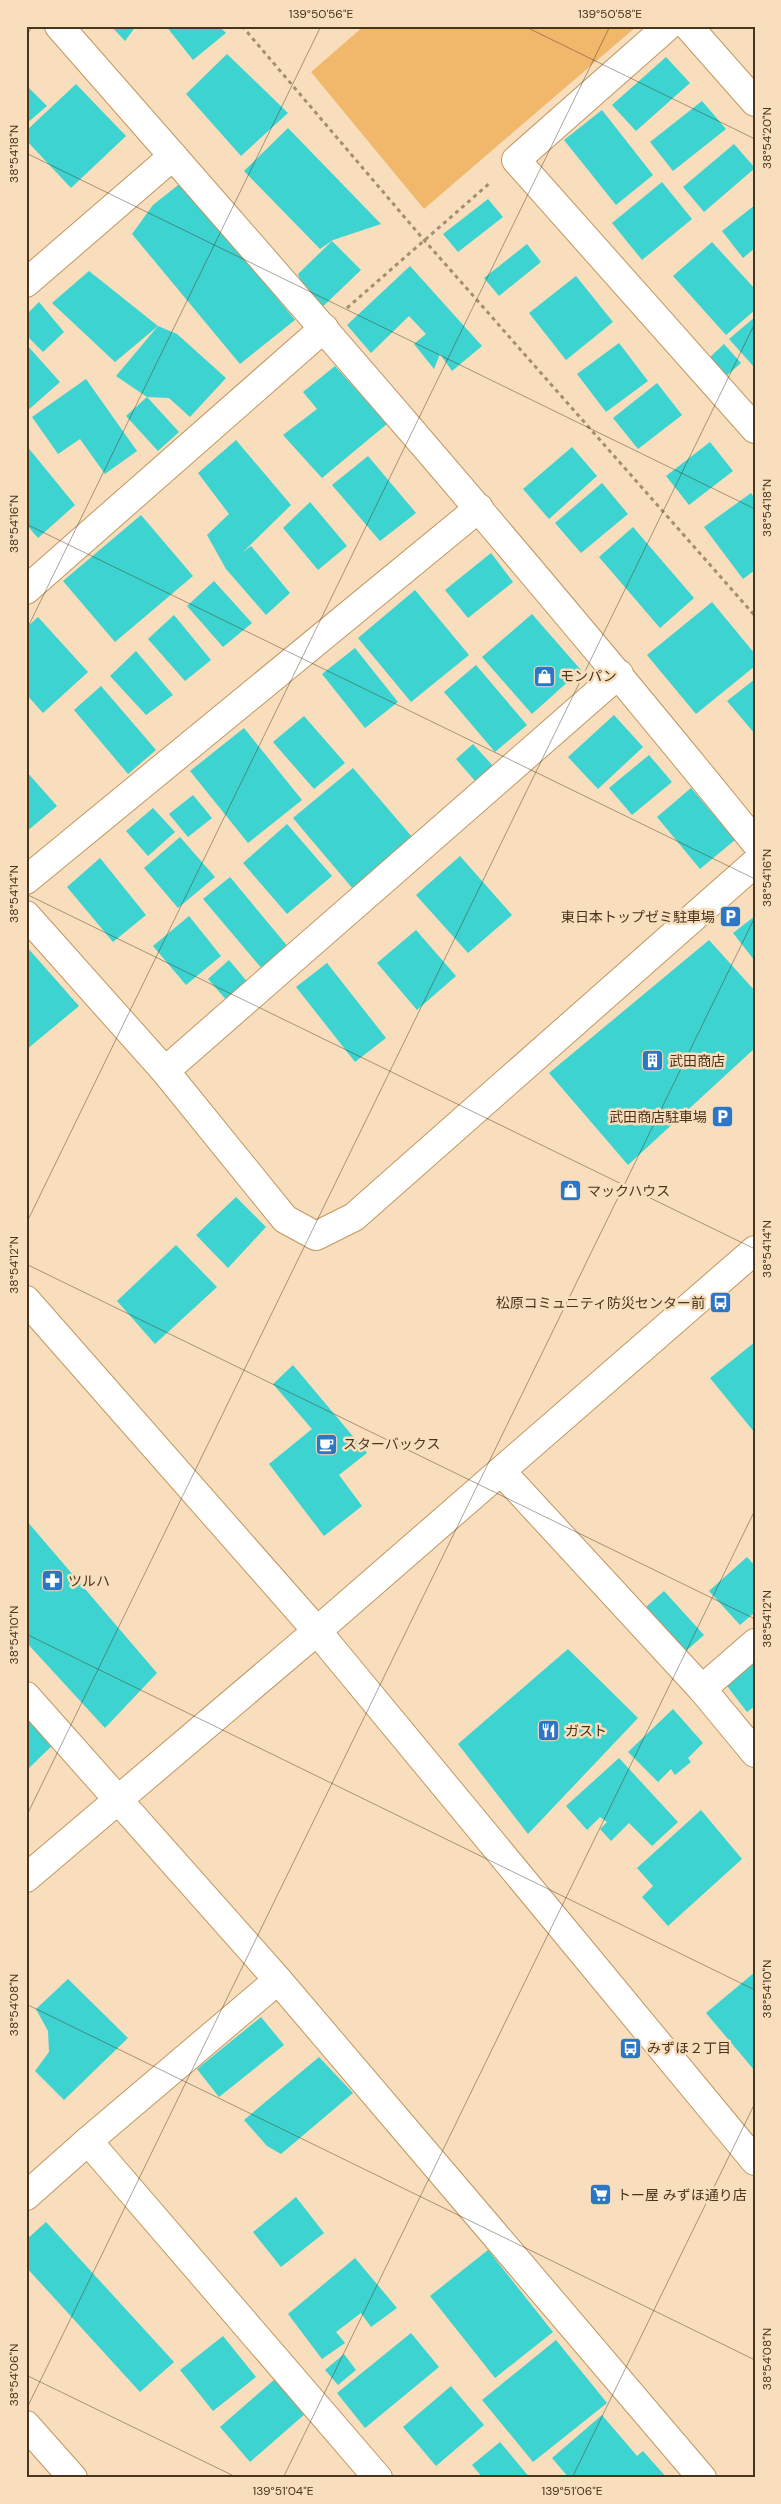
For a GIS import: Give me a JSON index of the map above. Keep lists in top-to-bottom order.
{
  "places": {
    "shop": ["モンパン", "マックハウス"],
    "parking": ["東日本トップゼミ駐車場", "武田商店駐車場"],
    "building": ["武田商店"],
    "bus stop": ["松原コミュニティ防災センター前", "みずほ２丁目"],
    "cafe": ["スターバックス"],
    "pharmacy": ["ツルハ"],
    "restaurant": ["ガスト"],
    "supermarket": ["トー屋 みずほ通り店"]
  },
  "coordinates": [
    "139°50'56\"E",
    "139°50'58\"E",
    "38°54'20\"N",
    "38°54'18\"N",
    "38°54'16\"N",
    "38°54'14\"N",
    "38°54'12\"N",
    "38°54'10\"N",
    "38°54'08\"N",
    "38°54'06\"N",
    "139°51'04\"E",
    "139°51'06\"E"
  ]
}
